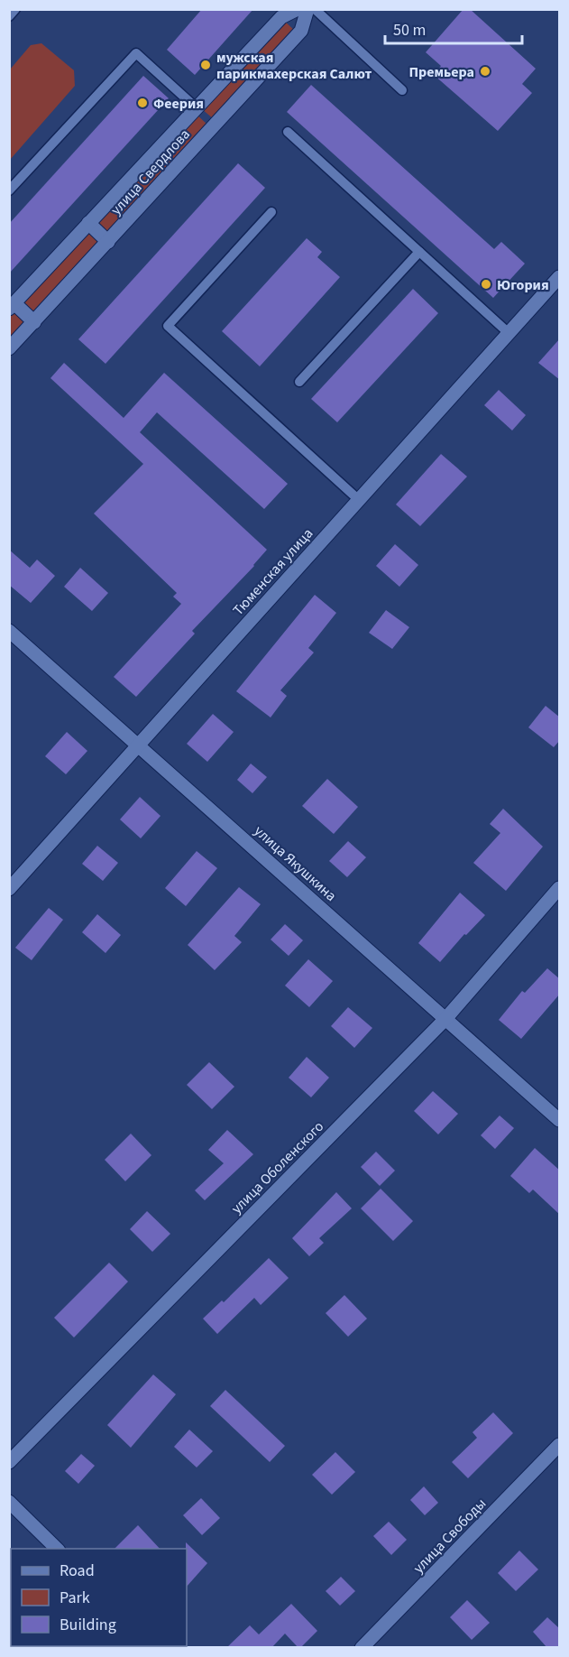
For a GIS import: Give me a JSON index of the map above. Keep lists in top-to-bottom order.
{
  "streets": {
    "street": [
      "улица Свердлова",
      "Тюменская улица",
      "улица Якушкина",
      "улица Оболенского",
      "улица Свободы"
    ]
  },
  "crossings": [
    ["Тюменская улица", "улица Якушкина"],
    ["улица Якушкина", "улица Оболенского"]
  ],
  "places": [
    "мужская парикмахерская Салют",
    "Премьера",
    "Феерия",
    "Югория"
  ],
  "legend": ["Road", "Park", "Building"],
  "scale_bar": "50 m"
}
